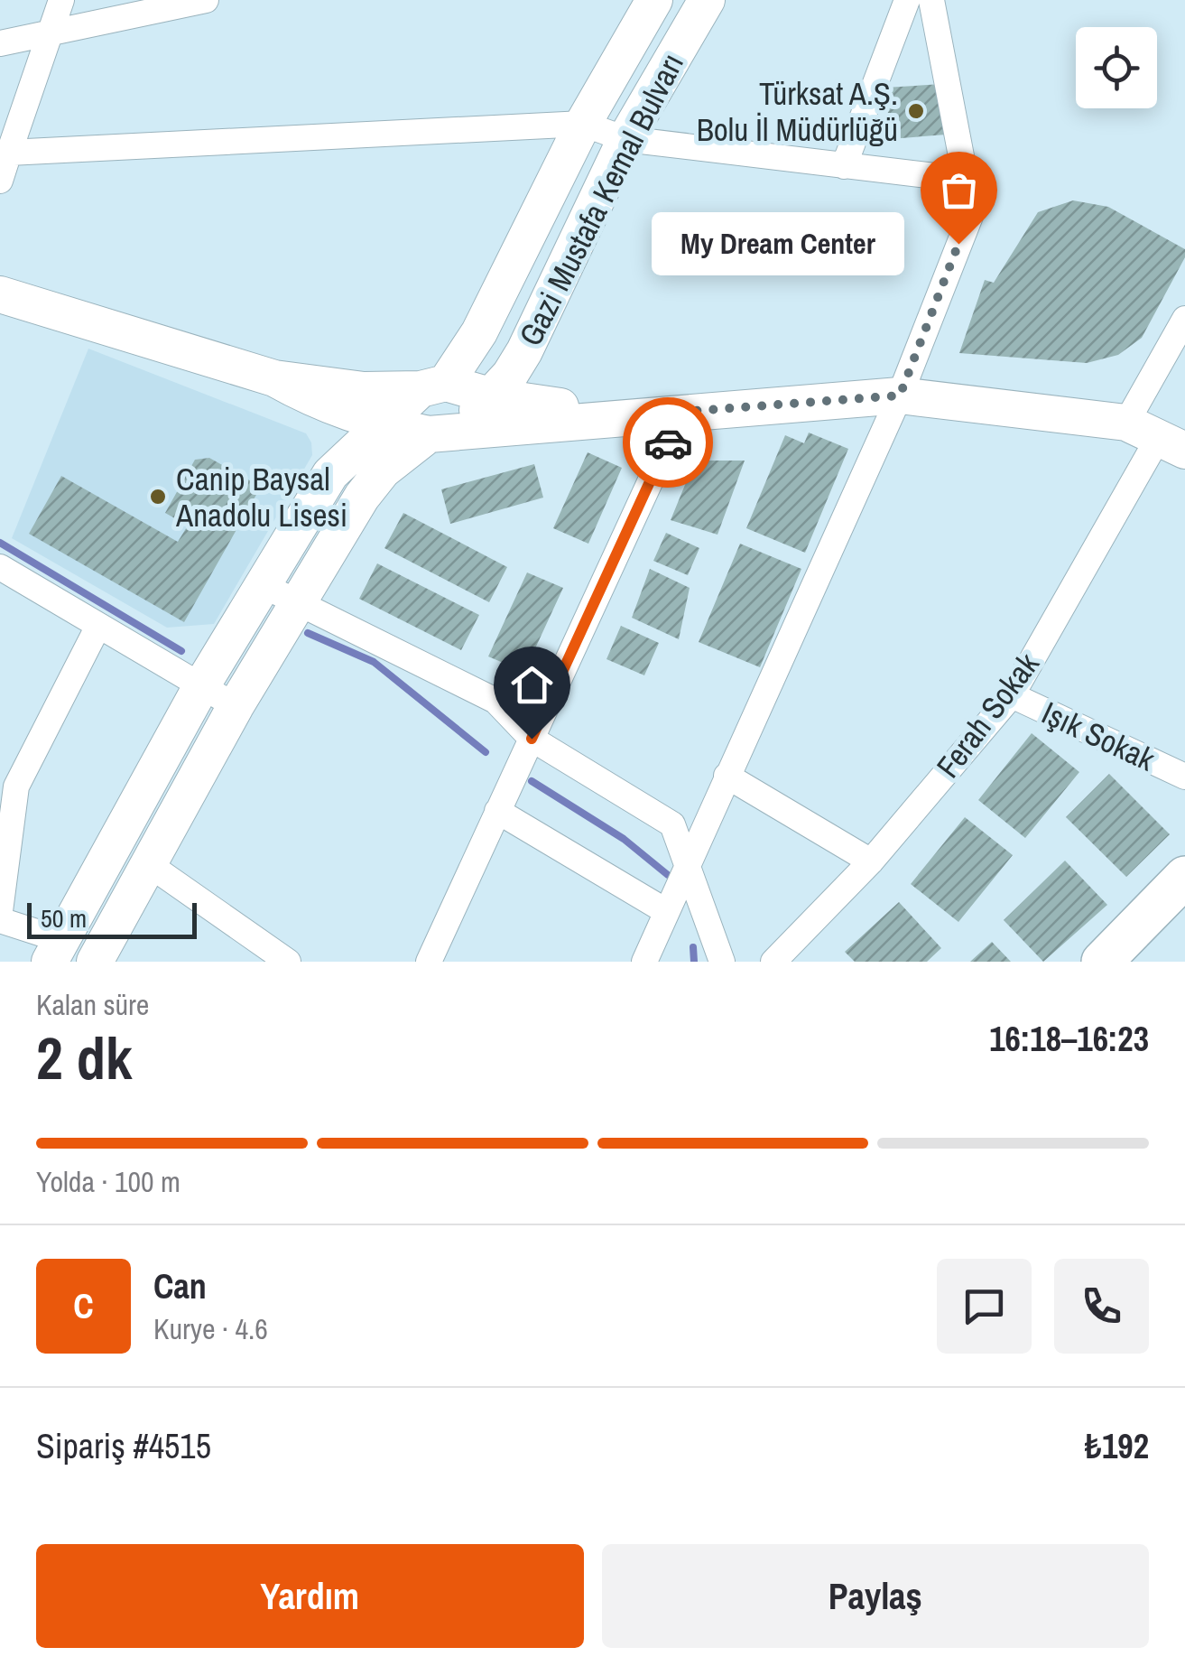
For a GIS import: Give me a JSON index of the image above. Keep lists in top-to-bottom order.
{
  "streets": {
    "main road": ["Gazi Mustafa Kemal Bulvarı"],
    "street": ["Ferah Sokak", "Işık Sokak"]
  },
  "crossings": [
    ["Ferah Sokak", "Işık Sokak"]
  ],
  "places": ["Türksat A.Ş. Bolu İl Müdürlüğü", "My Dream Center", "Canip Baysal Anadolu Lisesi"],
  "scale_bar": "50 m",
  "page": {
    "bubble": "My Dream Center",
    "scale": "50 m",
    "heading": ["2 dk", "Kalan süre", "16:18–16:23"],
    "panel": [
      "Can",
      "Kurye · 4.6",
      "Sipariş #4515",
      "₺192"
    ],
    "bar": "Yolda · 100 m",
    "round": "C",
    "buttons": ["Yardım", "Paylaş"]
  }
}
